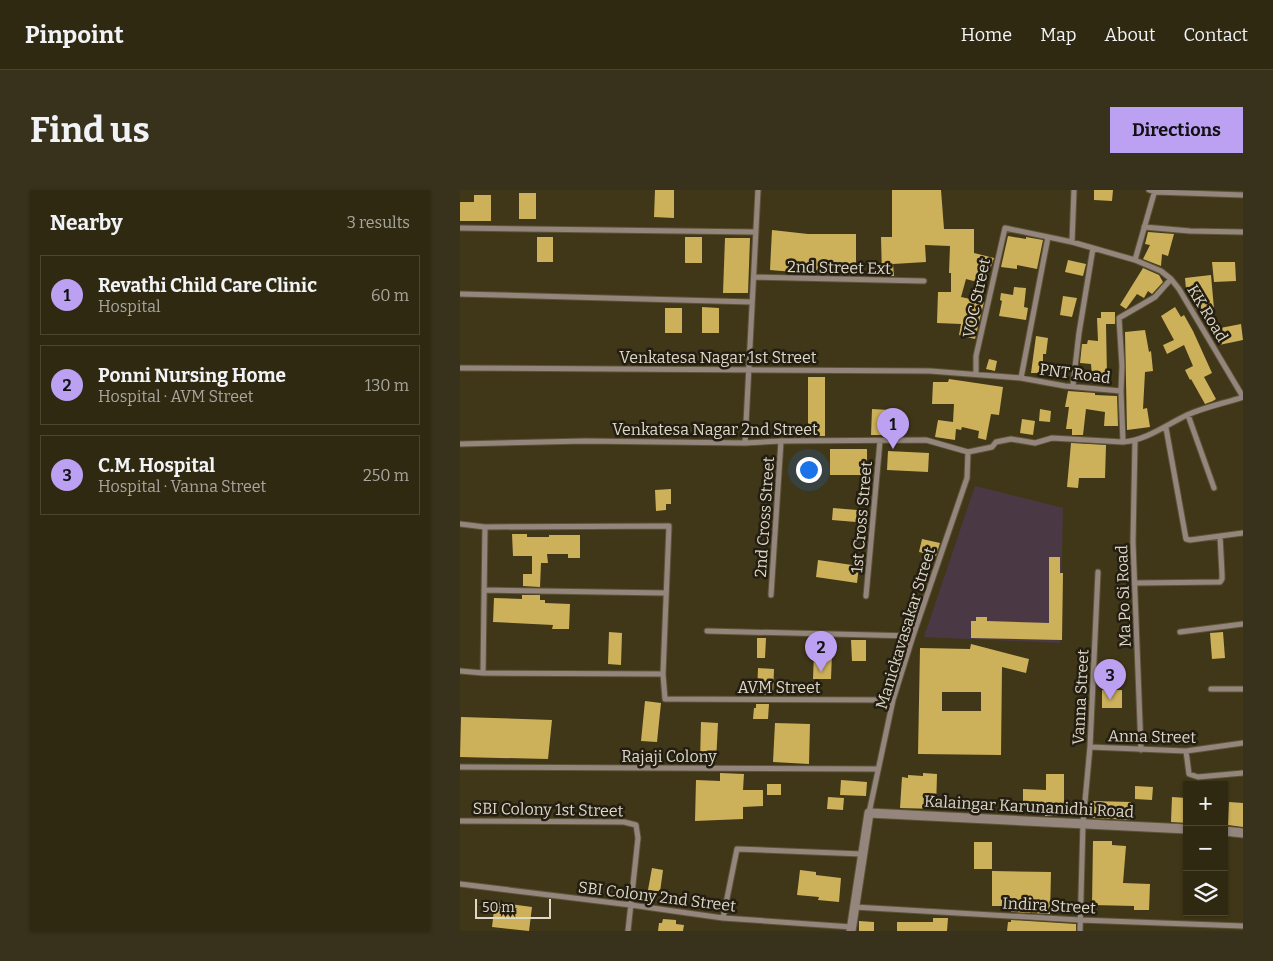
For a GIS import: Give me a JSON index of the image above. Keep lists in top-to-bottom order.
{
  "streets": {
    "street": [
      "2nd Street Ext",
      "VOC Street",
      "KK Road",
      "Venkatesa Nagar 1st Street",
      "PNT Road",
      "Venkatesa Nagar 2nd Street",
      "2nd Cross Street",
      "1st Cross Street",
      "Ma Po Si Road",
      "Manickavasakar Street",
      "AVM Street",
      "Vanna Street",
      "Anna Street",
      "Rajaji Colony",
      "Kalaingar Karunanidhi Road",
      "SBI Colony 1st Street",
      "SBI Colony 2nd Street",
      "Indira Street"
    ]
  },
  "crossings": [
    ["VOC Street", "KK Road"],
    ["VOC Street", "Venkatesa Nagar 1st Street"],
    ["VOC Street", "PNT Road"],
    ["Venkatesa Nagar 1st Street", "PNT Road"],
    ["Venkatesa Nagar 2nd Street", "2nd Cross Street"],
    ["Venkatesa Nagar 2nd Street", "1st Cross Street"],
    ["Venkatesa Nagar 2nd Street", "Manickavasakar Street"],
    ["Ma Po Si Road", "Anna Street"],
    ["Manickavasakar Street", "AVM Street"],
    ["Manickavasakar Street", "Rajaji Colony"],
    ["Manickavasakar Street", "Kalaingar Karunanidhi Road"],
    ["Vanna Street", "Anna Street"],
    ["Vanna Street", "Kalaingar Karunanidhi Road"],
    ["Vanna Street", "Indira Street"],
    ["SBI Colony 1st Street", "SBI Colony 2nd Street"]
  ],
  "scale_bar": "50 m",
  "page": {
    "header": "Pinpoint",
    "nav": [
      "Home",
      "Map",
      "About",
      "Contact"
    ],
    "buttons": "Directions",
    "title": "Find us",
    "heading": ["Nearby", "3 results"],
    "list": [
      {
        "mark": "1",
        "name": "Revathi Child Care Clinic",
        "note": "Hospital",
        "value": "60 m"
      },
      {
        "mark": "2",
        "name": "Ponni Nursing Home",
        "note": "Hospital · AVM Street",
        "value": "130 m"
      },
      {
        "mark": "3",
        "name": "C.M. Hospital",
        "note": "Hospital · Vanna Street",
        "value": "250 m"
      }
    ],
    "pins": ["1", "2", "3"],
    "map_buttons": ["+", "−"],
    "scale": "50 m"
  }
}
